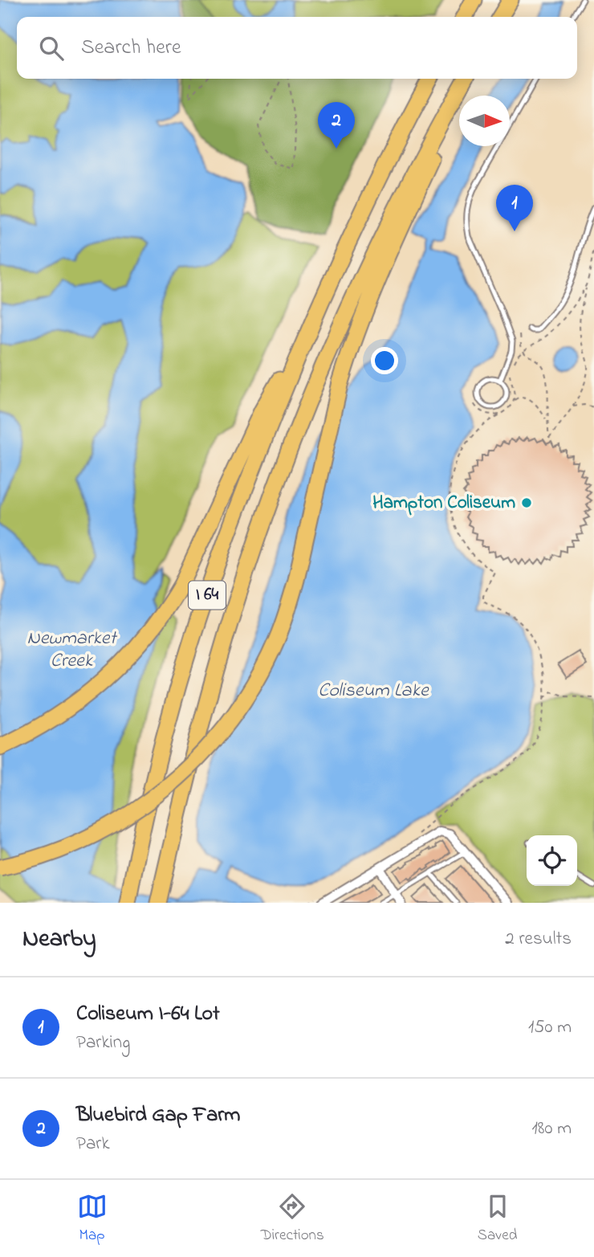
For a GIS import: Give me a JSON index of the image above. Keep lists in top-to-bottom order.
{
  "streets": {
    "highway": ["I 64"]
  },
  "water": ["Newmarket Creek", "Coliseum Lake"],
  "places": ["Hampton Coliseum"],
  "north": "right",
  "page": {
    "search": "Search here",
    "pins": ["2", "1"],
    "heading": ["Nearby", "2 results"],
    "list": [
      {
        "mark": "1",
        "name": "Coliseum I-64 Lot",
        "note": "Parking",
        "value": "150 m"
      },
      {
        "mark": "2",
        "name": "Bluebird Gap Farm",
        "note": "Park",
        "value": "180 m"
      }
    ],
    "nav": ["Map", "Directions", "Saved"]
  }
}
